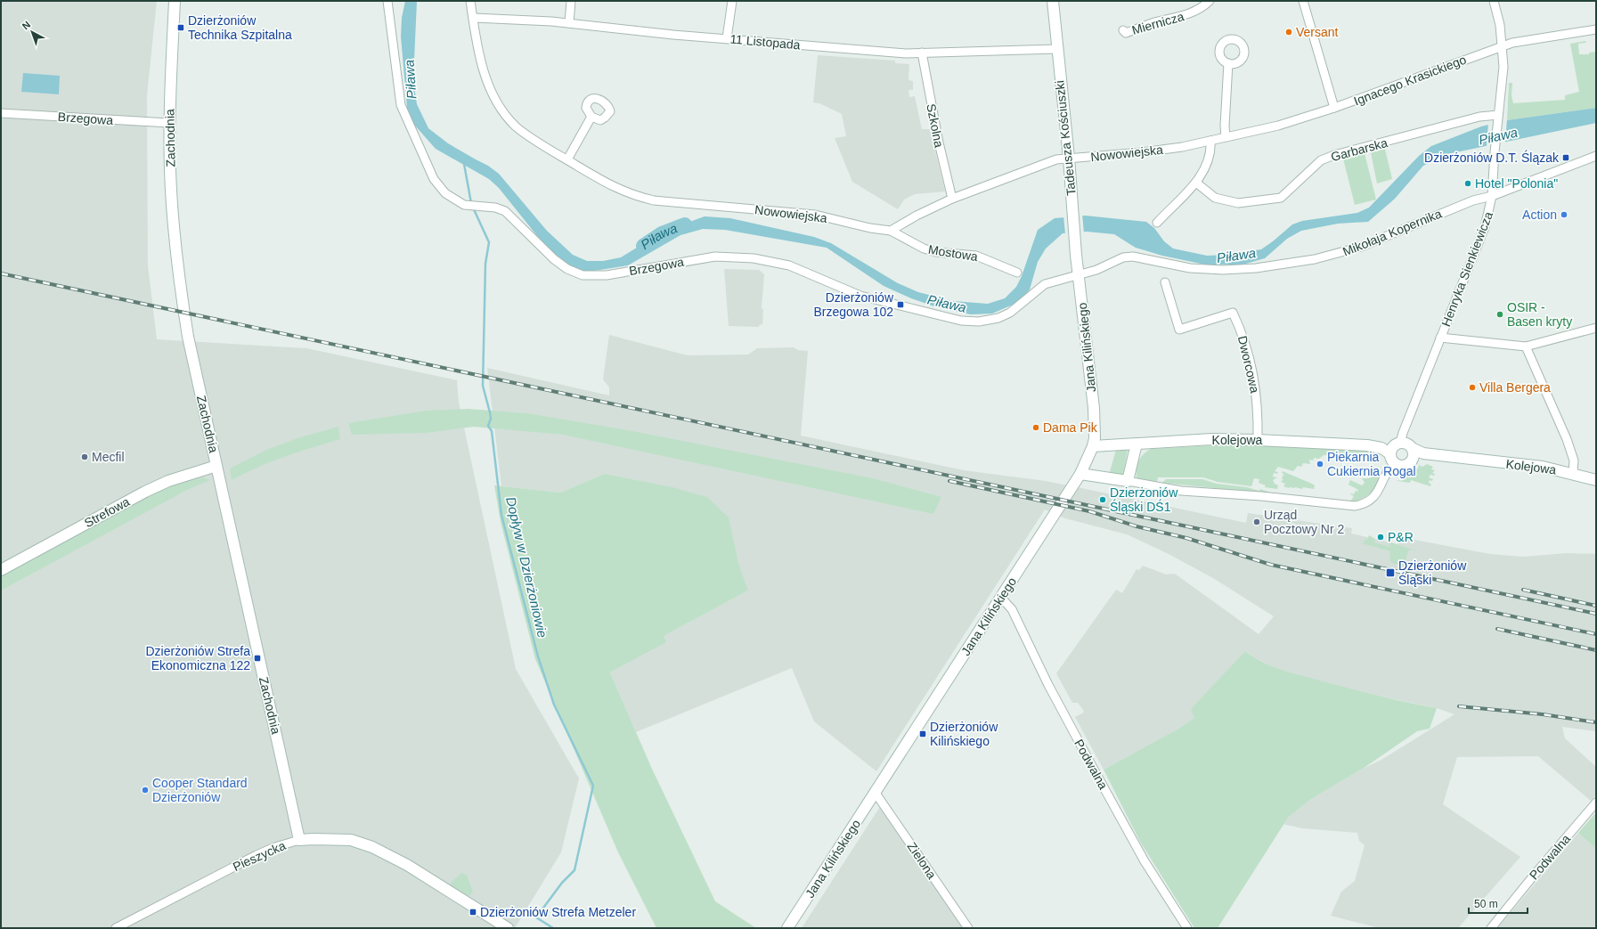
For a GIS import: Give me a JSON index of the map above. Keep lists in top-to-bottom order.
{
  "streets": {
    "street": [
      "Miernicza",
      "11 Listopada",
      "Ignacego Krasickiego",
      "Brzegowa",
      "Szkolna",
      "Zachodnia",
      "Tadeusza Kościuszki",
      "Garbarska",
      "Nowowiejska",
      "Mikołaja Kopernika",
      "Mostowa",
      "Henryka Sienkiewicza",
      "Jana Kilińskiego",
      "Dworcowa",
      "Kolejowa",
      "Strefowa",
      "Podwalna",
      "Pieszycka",
      "Zielona"
    ]
  },
  "crossings": [
    ["11 Listopada", "Szkolna"],
    ["11 Listopada", "Tadeusza Kościuszki"],
    ["11 Listopada", "Nowowiejska"],
    ["Ignacego Krasickiego", "Nowowiejska"],
    ["Ignacego Krasickiego", "Henryka Sienkiewicza"],
    ["Brzegowa", "Zachodnia"],
    ["Brzegowa", "Tadeusza Kościuszki"],
    ["Brzegowa", "Mikołaja Kopernika"],
    ["Brzegowa", "Jana Kilińskiego"],
    ["Szkolna", "Nowowiejska"],
    ["Zachodnia", "Strefowa"],
    ["Zachodnia", "Pieszycka"],
    ["Tadeusza Kościuszki", "Nowowiejska"],
    ["Tadeusza Kościuszki", "Mikołaja Kopernika"],
    ["Tadeusza Kościuszki", "Jana Kilińskiego"],
    ["Garbarska", "Henryka Sienkiewicza"],
    ["Nowowiejska", "Mostowa"],
    ["Mikołaja Kopernika", "Henryka Sienkiewicza"],
    ["Mikołaja Kopernika", "Jana Kilińskiego"],
    ["Henryka Sienkiewicza", "Kolejowa"],
    ["Jana Kilińskiego", "Kolejowa"],
    ["Jana Kilińskiego", "Podwalna"],
    ["Jana Kilińskiego", "Zielona"],
    ["Dworcowa", "Kolejowa"]
  ],
  "water": ["Piława", "Dopływ w Dzierżoniowie"],
  "places": {
    "transit": [
      "Dzierżoniów Technika Szpitalna",
      "Dzierżoniów D.T. Ślązak",
      "Dzierżoniów Brzegowa 102",
      "Dzierżoniów Śląski",
      "Dzierżoniów Strefa Ekonomiczna 122",
      "Dzierżoniów Kilińskiego",
      "Dzierżoniów Strefa Metzeler"
    ],
    "other": [
      "Versant",
      "Hotel \"Polonia\"",
      "Action",
      "OSIR - Basen kryty",
      "Villa Bergera",
      "Dama Pik",
      "Mecfil",
      "Piekarnia Cukiernia Rogal",
      "Dzierżoniów Śląski DŚ1",
      "Urząd Pocztowy Nr 2",
      "P&R",
      "Cooper Standard Dzierżoniów"
    ]
  },
  "scale_bar": "50 m",
  "north": "top left"
}
